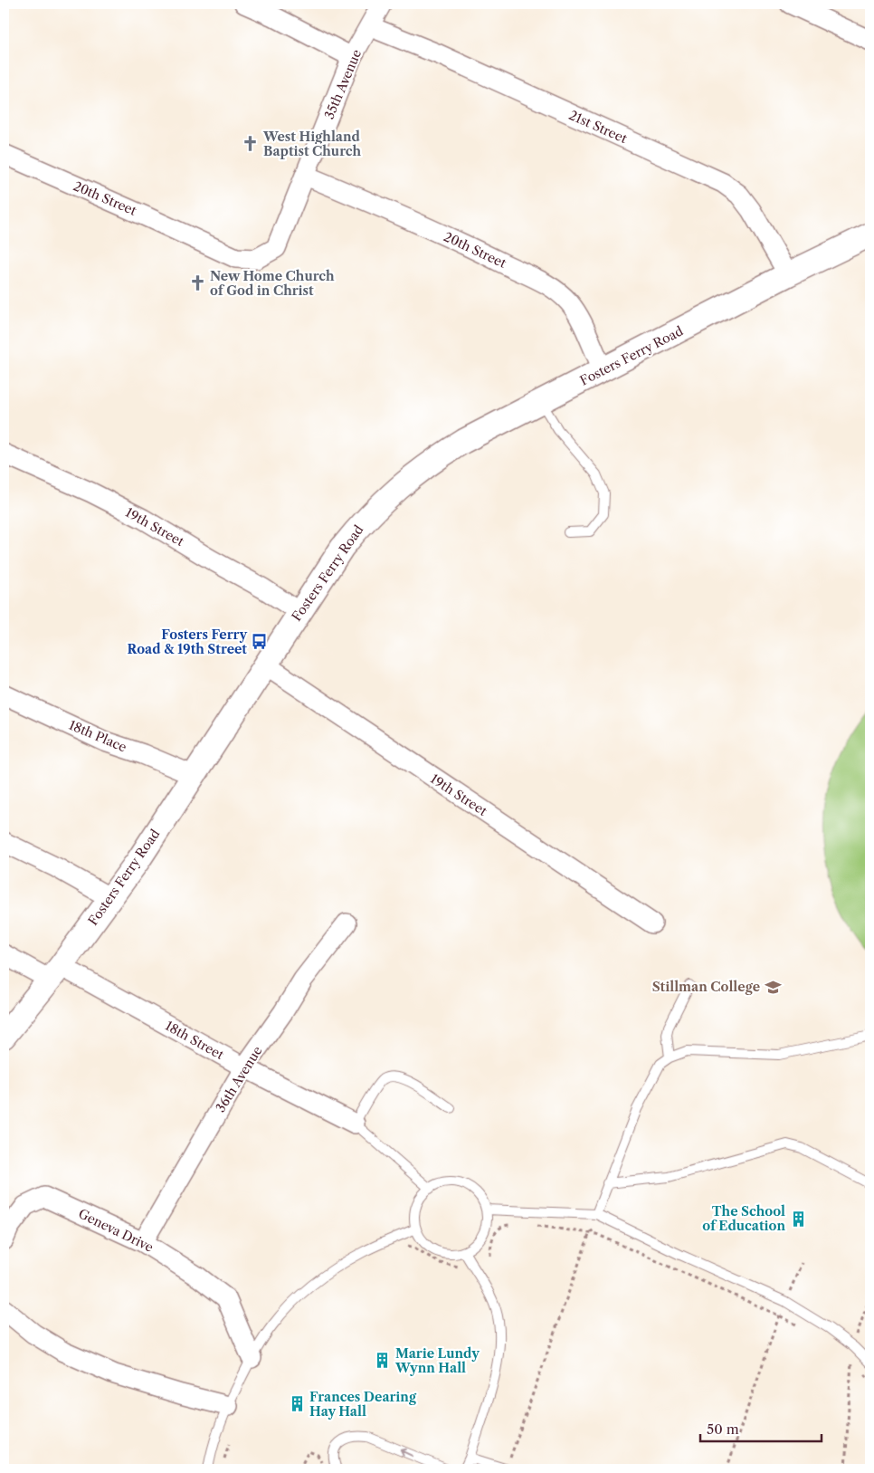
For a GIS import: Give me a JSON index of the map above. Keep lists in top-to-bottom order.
{
  "streets": {
    "street": [
      "35th Avenue",
      "21st Street",
      "20th Street",
      "Fosters Ferry Road",
      "19th Street",
      "18th Place",
      "18th Street",
      "36th Avenue",
      "Geneva Drive"
    ]
  },
  "crossings": [
    ["35th Avenue", "21st Street"],
    ["35th Avenue", "20th Street"],
    ["21st Street", "Fosters Ferry Road"],
    ["20th Street", "Fosters Ferry Road"],
    ["Fosters Ferry Road", "19th Street"],
    ["Fosters Ferry Road", "18th Place"],
    ["Fosters Ferry Road", "18th Street"],
    ["18th Street", "36th Avenue"],
    ["36th Avenue", "Geneva Drive"]
  ],
  "places": {
    "church": ["West Highland Baptist Church", "New Home Church of God in Christ"],
    "bus stop": ["Fosters Ferry Road & 19th Street"],
    "school or university": ["Stillman College"],
    "building": ["The School of Education", "Marie Lundy Wynn Hall", "Frances Dearing Hay Hall"]
  },
  "scale_bar": "50 m"
}
